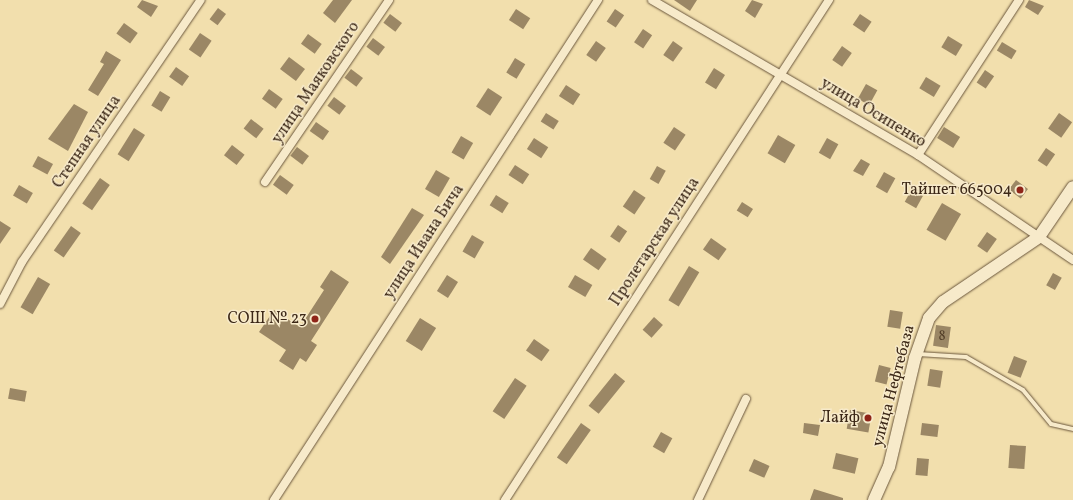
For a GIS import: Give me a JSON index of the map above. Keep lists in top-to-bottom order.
{
  "streets": {
    "main road": ["улица Нефтебаза"],
    "street": [
      "улица Маяковского",
      "улица Осипенко",
      "Степная улица",
      "улица Ивана Бича",
      "Пролетарская улица"
    ]
  },
  "crossings": [
    ["улица Осипенко", "Пролетарская улица"],
    ["улица Осипенко", "улица Нефтебаза"]
  ],
  "places": ["Тайшет 665004", "СОШ № 23", "Лайф"],
  "house_numbers": ["8"]
}
